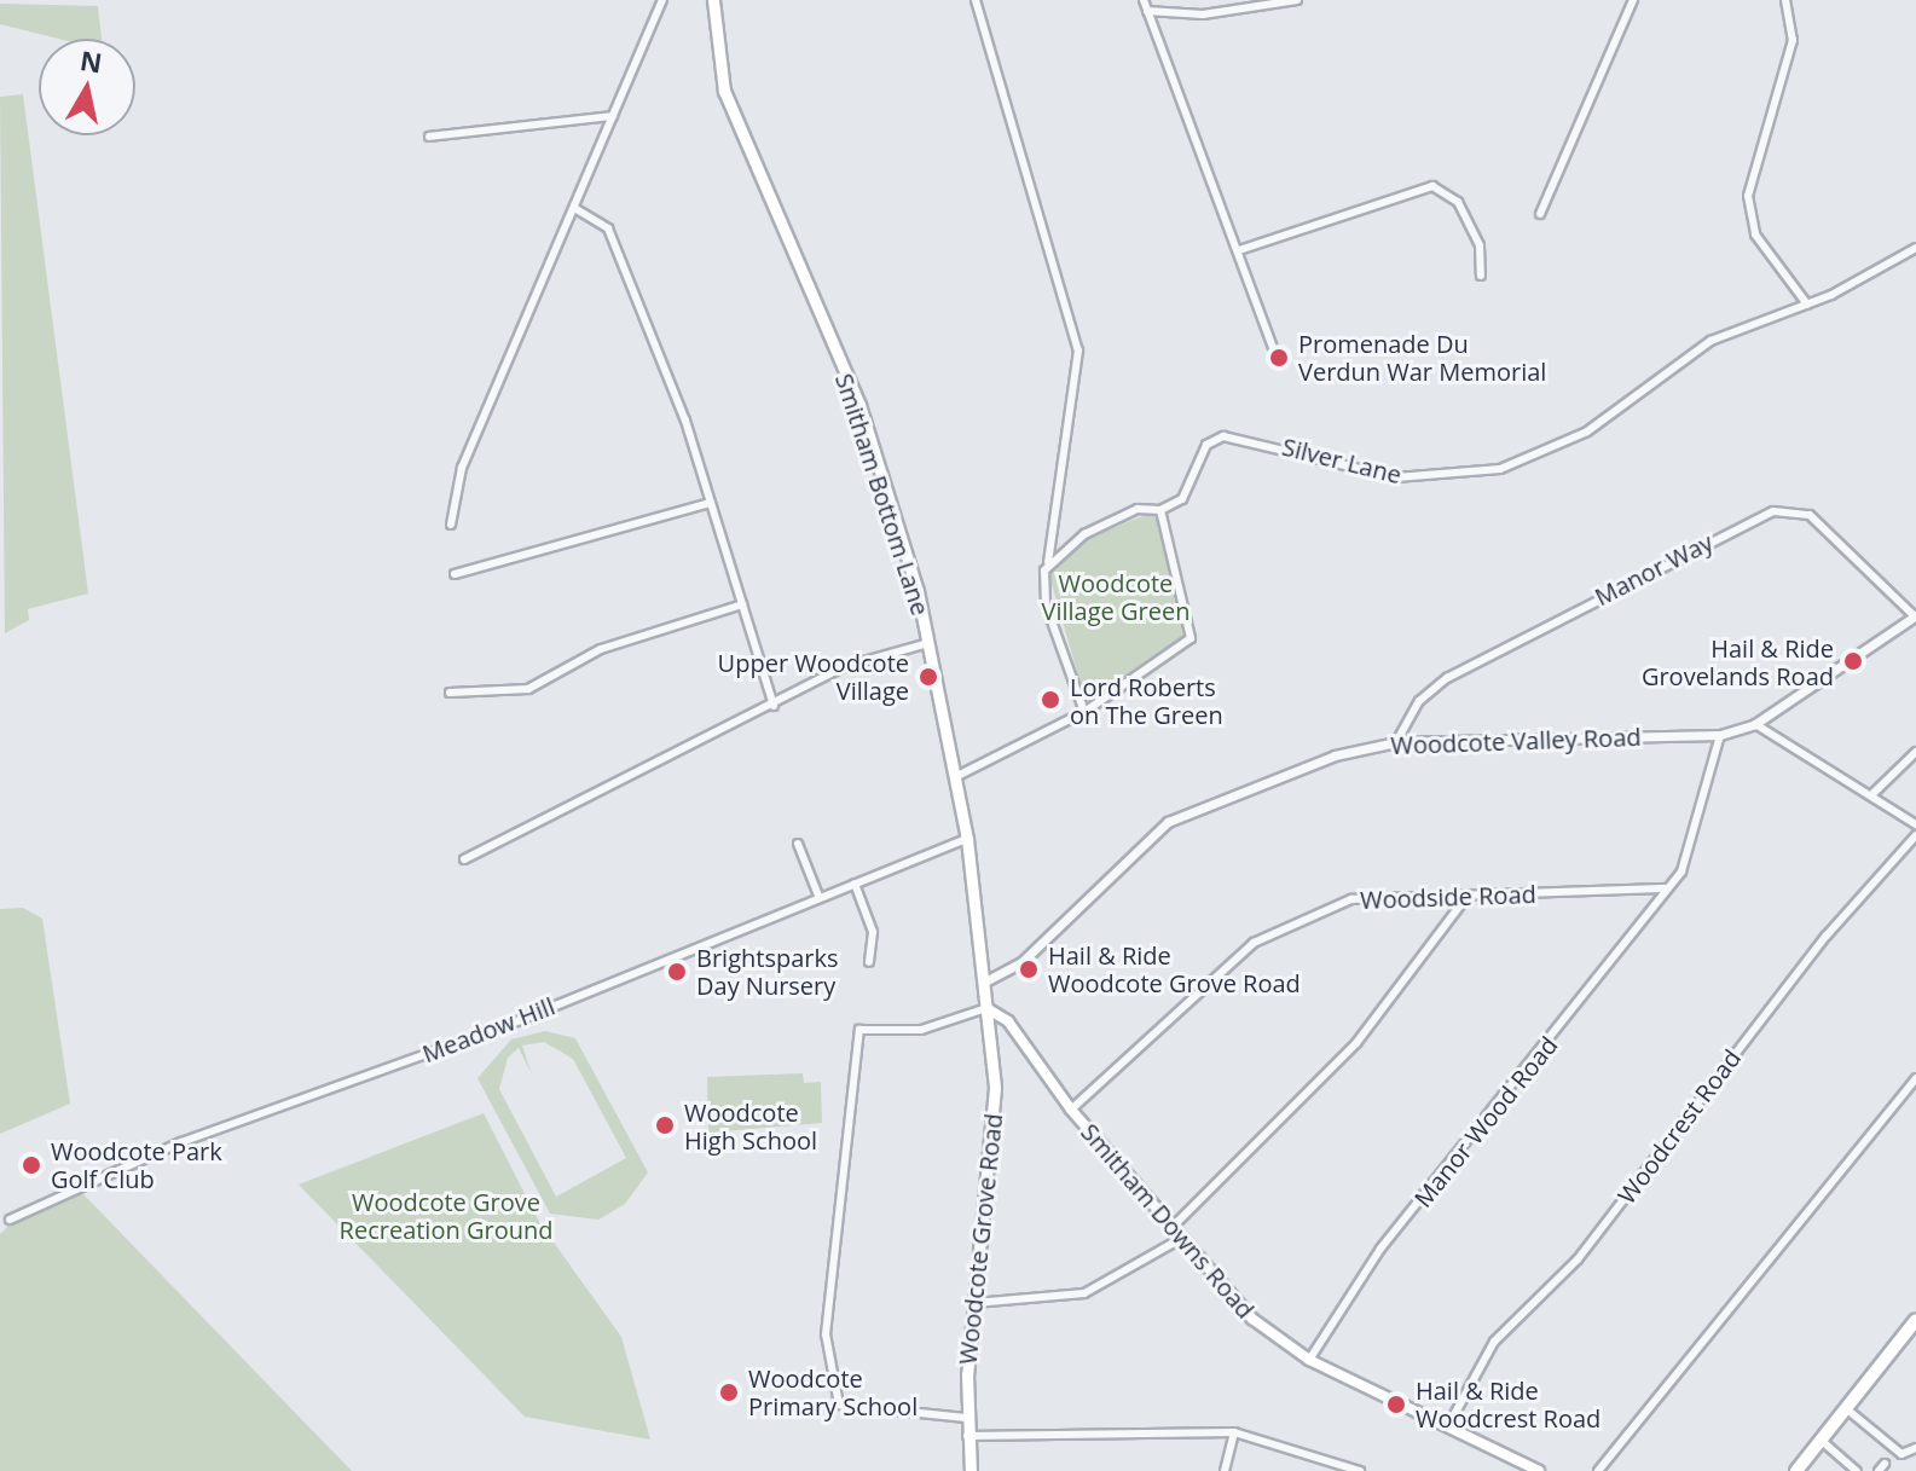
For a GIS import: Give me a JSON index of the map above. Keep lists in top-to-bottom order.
{
  "streets": {
    "main road": ["Smitham Bottom Lane", "Smitham Downs Road", "Woodcote Grove Road"],
    "street": [
      "Silver Lane",
      "Manor Way",
      "Woodcote Valley Road",
      "Woodside Road",
      "Meadow Hill",
      "Manor Wood Road",
      "Woodcrest Road"
    ]
  },
  "crossings": [
    ["Smitham Bottom Lane", "Woodcote Valley Road"],
    ["Smitham Bottom Lane", "Meadow Hill"],
    ["Smitham Bottom Lane", "Smitham Downs Road"],
    ["Smitham Bottom Lane", "Woodcote Grove Road"],
    ["Manor Way", "Woodcote Valley Road"],
    ["Woodcote Valley Road", "Manor Wood Road"],
    ["Woodside Road", "Manor Wood Road"],
    ["Woodside Road", "Smitham Downs Road"],
    ["Manor Wood Road", "Smitham Downs Road"],
    ["Woodcrest Road", "Smitham Downs Road"],
    ["Smitham Downs Road", "Woodcote Grove Road"]
  ],
  "parks": ["Woodcote Village Green", "Woodcote Grove Recreation Ground"],
  "places": [
    "Promenade Du Verdun War Memorial",
    "Hail & Ride Grovelands Road",
    "Upper Woodcote Village",
    "Lord Roberts on The Green",
    "Hail & Ride Woodcote Grove Road",
    "Brightsparks Day Nursery",
    "Woodcote High School",
    "Woodcote Park Golf Club",
    "Woodcote Primary School",
    "Hail & Ride Woodcrest Road"
  ],
  "north": "top"
}
